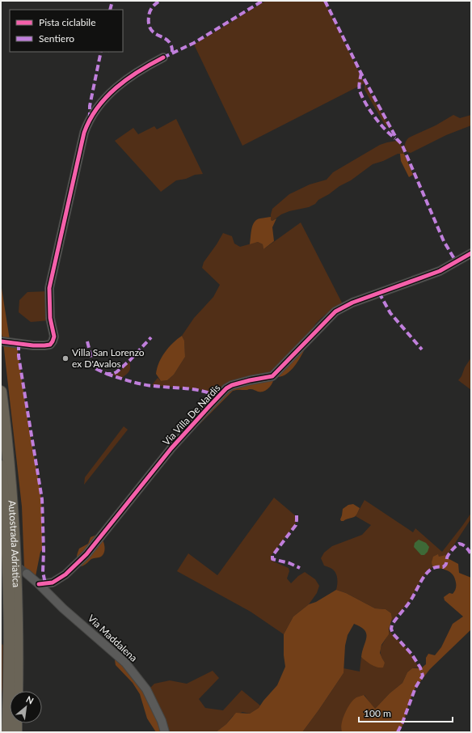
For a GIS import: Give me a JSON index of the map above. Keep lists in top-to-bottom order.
{
  "streets": {
    "highway": ["Autostrada Adriatica"],
    "street": ["Via Villa De Nardis", "Via Maddalena"]
  },
  "crossings": [
    ["Via Villa De Nardis", "Via Maddalena"]
  ],
  "places": ["Villa San Lorenzo ex D'Avalos"],
  "legend": ["Pista ciclabile", "Sentiero"],
  "scale_bar": "100 m",
  "north": "top right"
}
